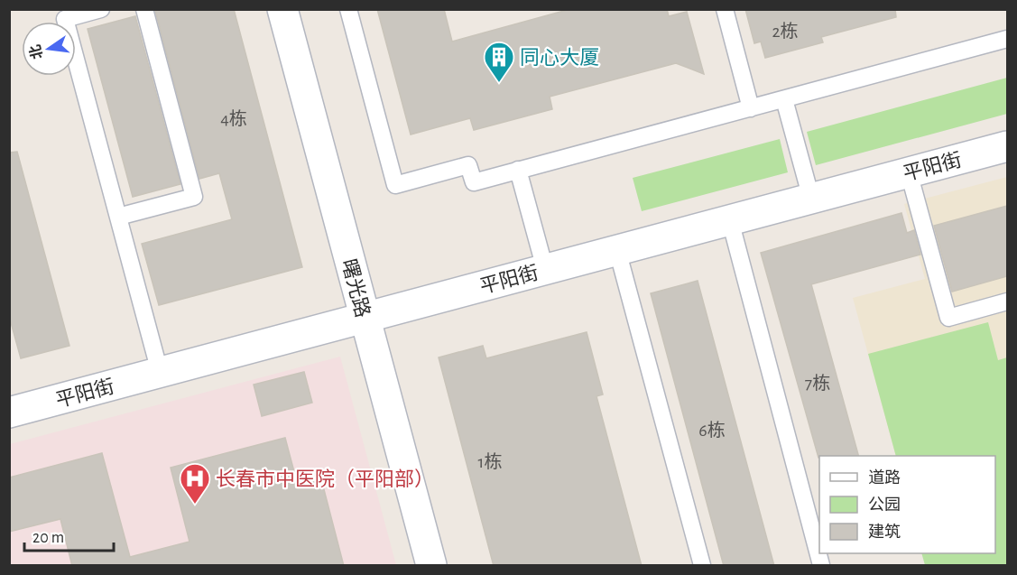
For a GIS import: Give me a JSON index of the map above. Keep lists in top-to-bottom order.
{
  "streets": {
    "street": ["平阳街", "曙光路"]
  },
  "crossings": [
    ["平阳街", "曙光路"]
  ],
  "places": {
    "building": ["同心大厦"],
    "hospital": ["长春市中医院（平阳部）"]
  },
  "house_numbers": [
    "2栋",
    "4栋",
    "7栋",
    "6栋",
    "1栋"
  ],
  "legend": ["道路", "公园", "建筑"],
  "scale_bar": "20 m",
  "north": "left"
}
